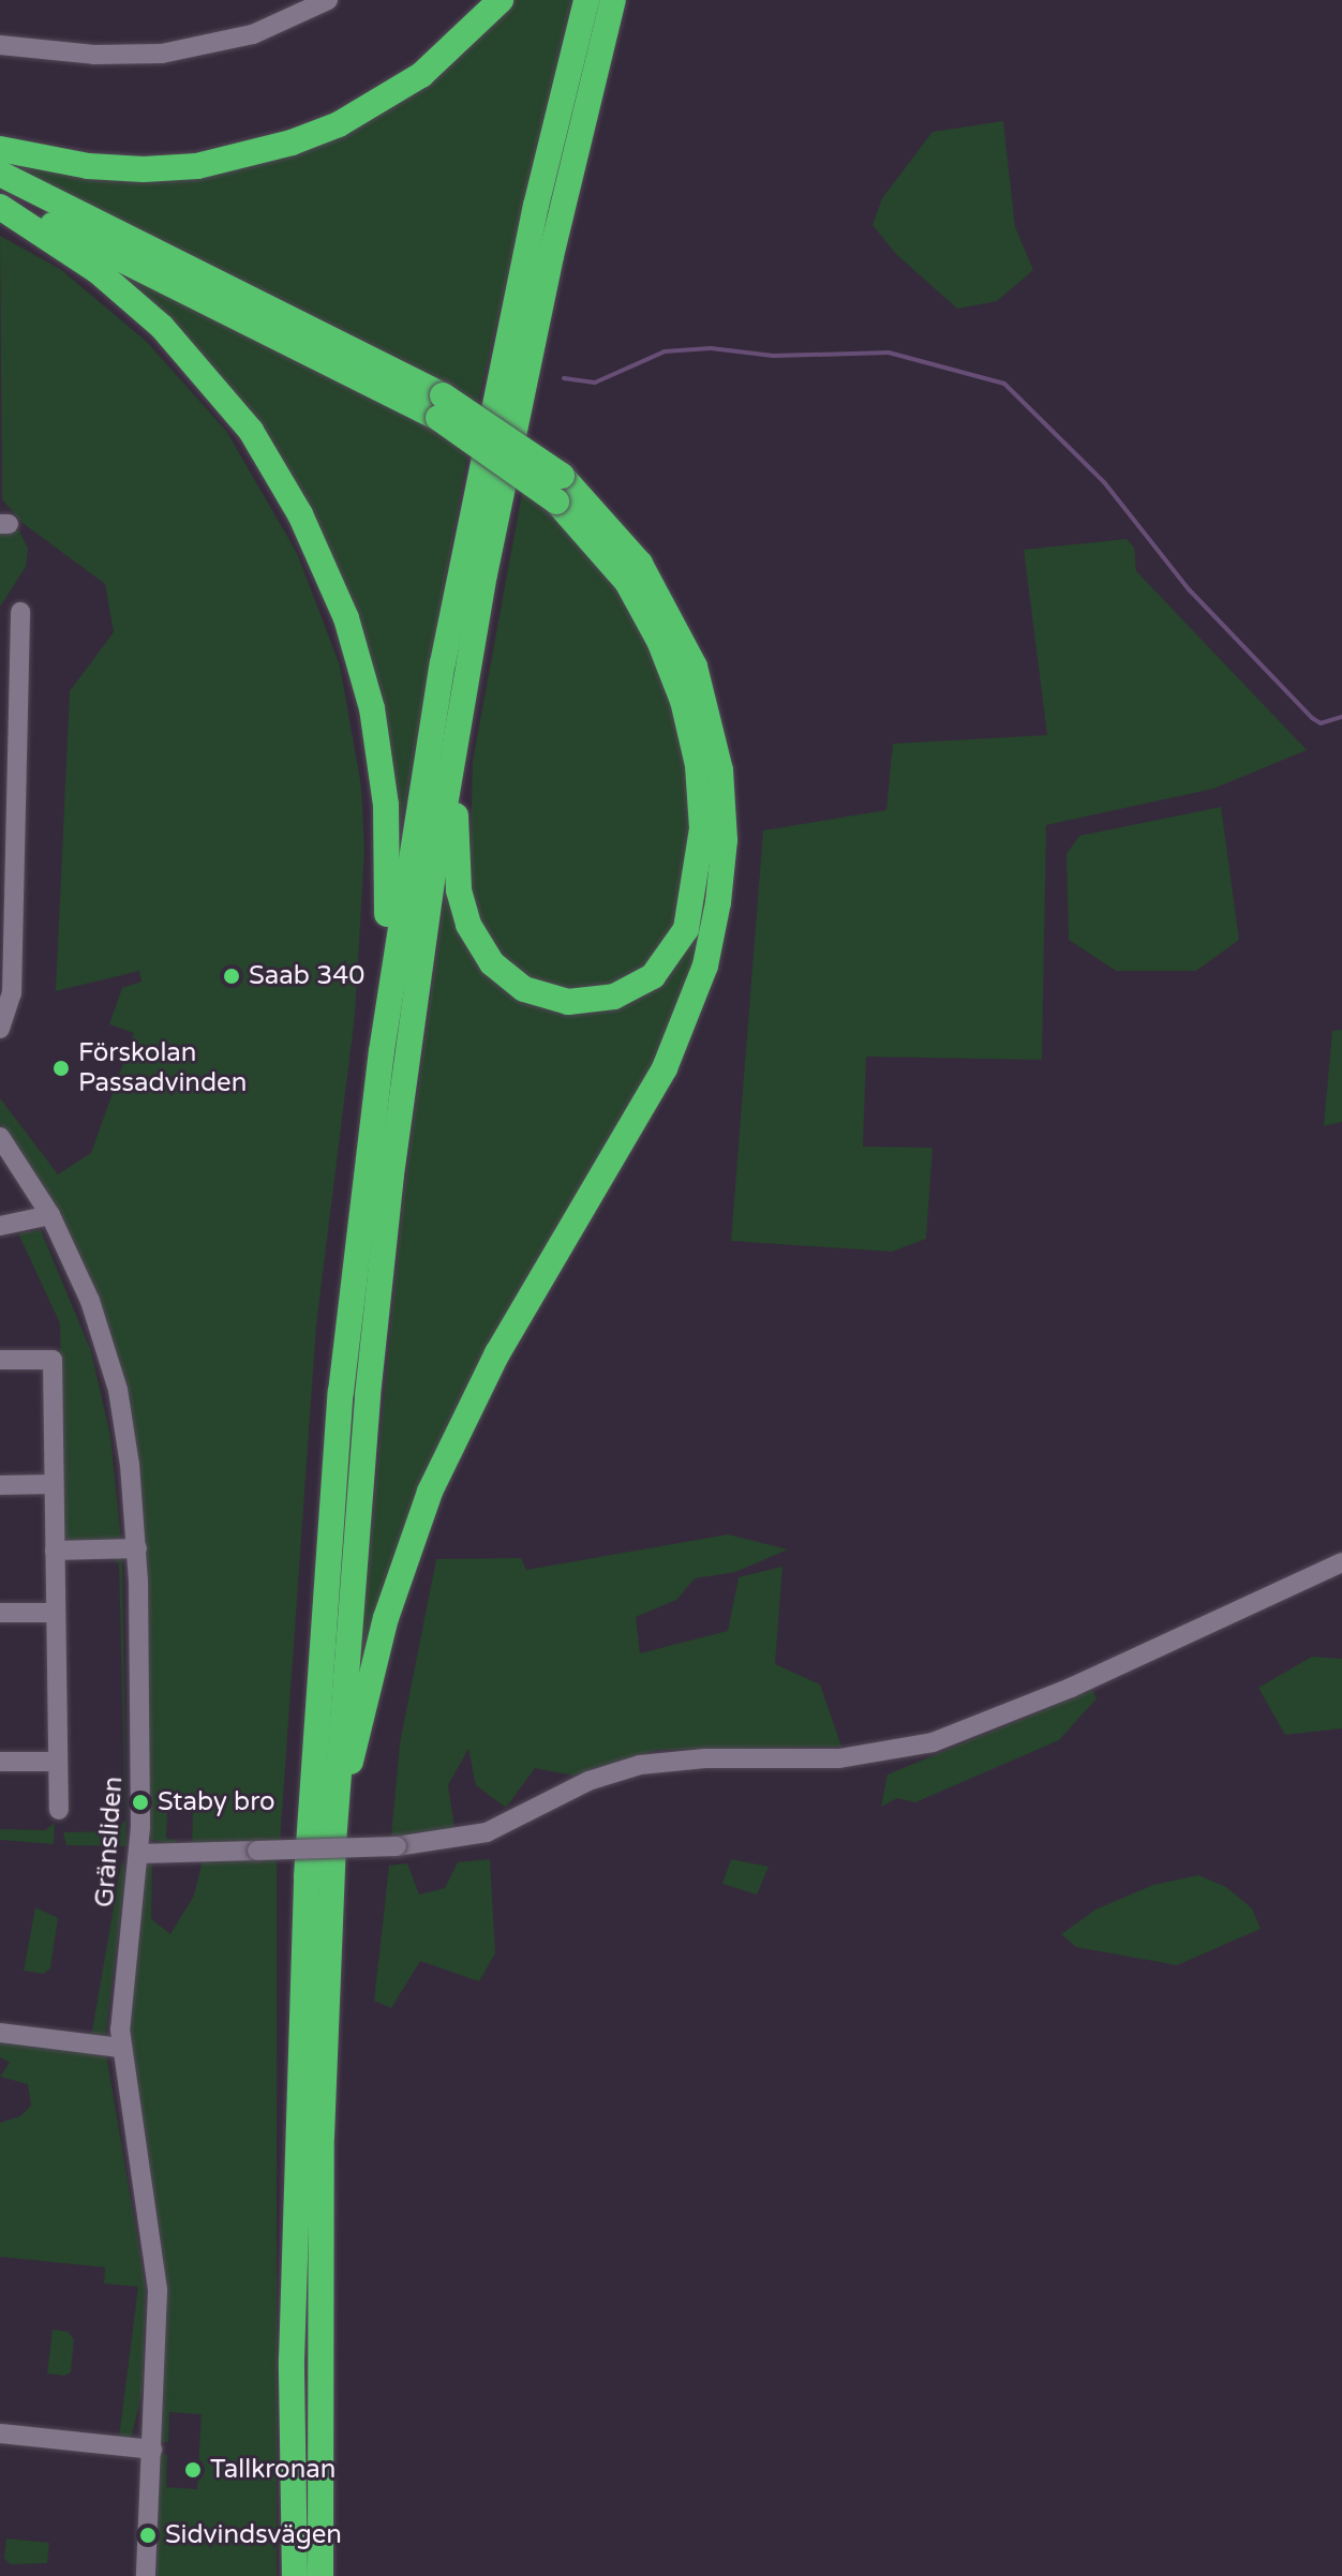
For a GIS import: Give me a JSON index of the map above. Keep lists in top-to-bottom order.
{
  "streets": {
    "street": ["Gränsliden"]
  },
  "places": [
    "Saab 340",
    "Förskolan Passadvinden",
    "Staby bro",
    "Tallkronan",
    "Sidvindsvägen"
  ]
}
